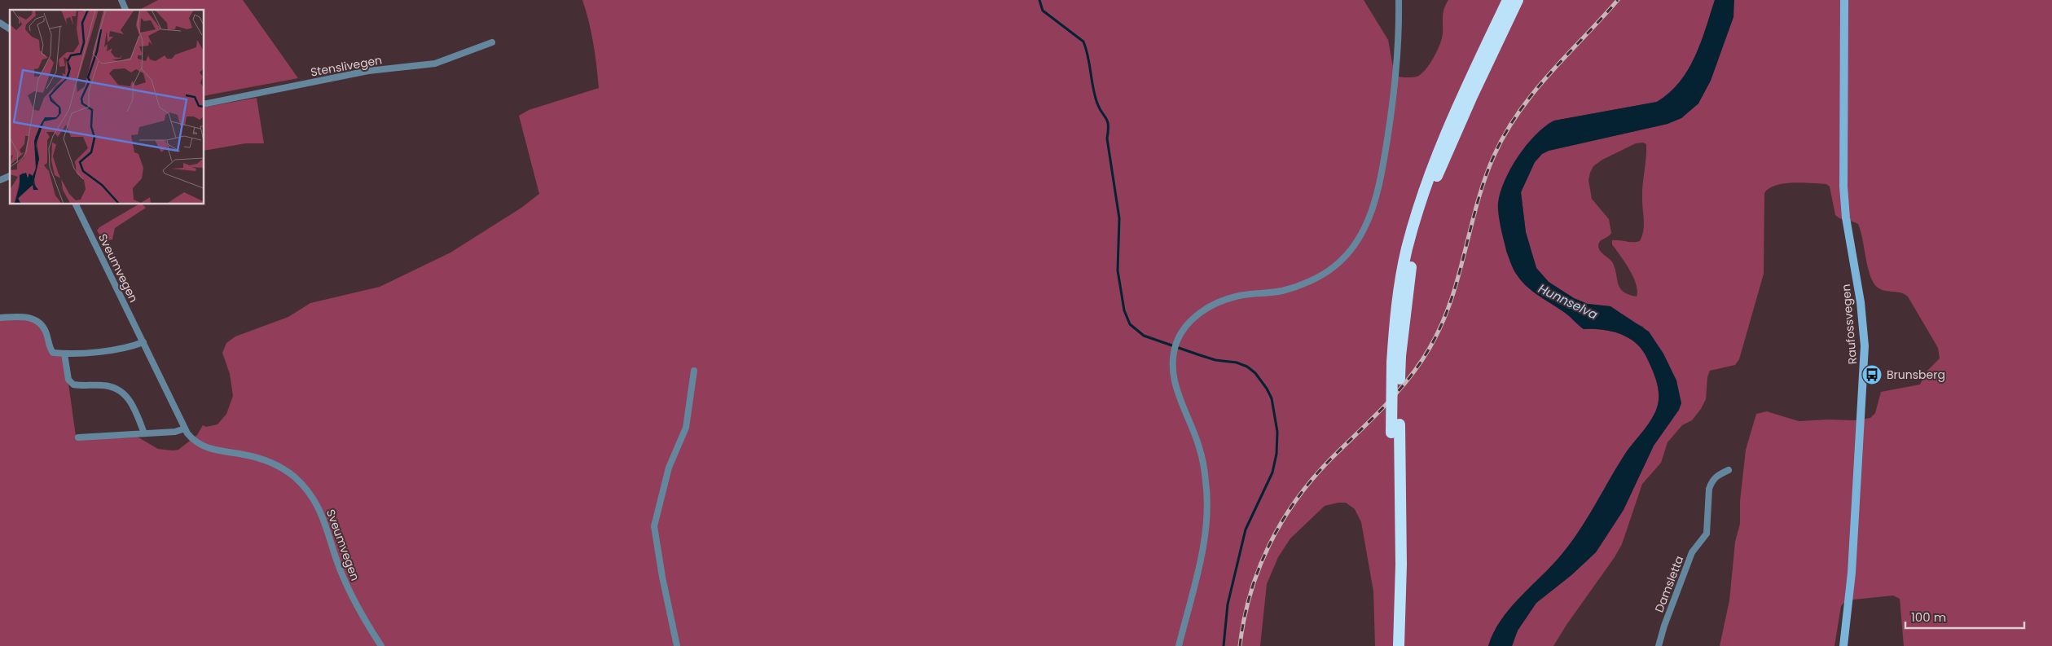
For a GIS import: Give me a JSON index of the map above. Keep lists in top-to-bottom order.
{
  "streets": {
    "main road": ["Raufossvegen"],
    "street": ["Stenslivegen", "Sveumvegen", "Damsletta"]
  },
  "water": ["Hunnselva"],
  "places": {
    "bus stop": ["Brunsberg"]
  },
  "scale_bar": "100 m"
}
